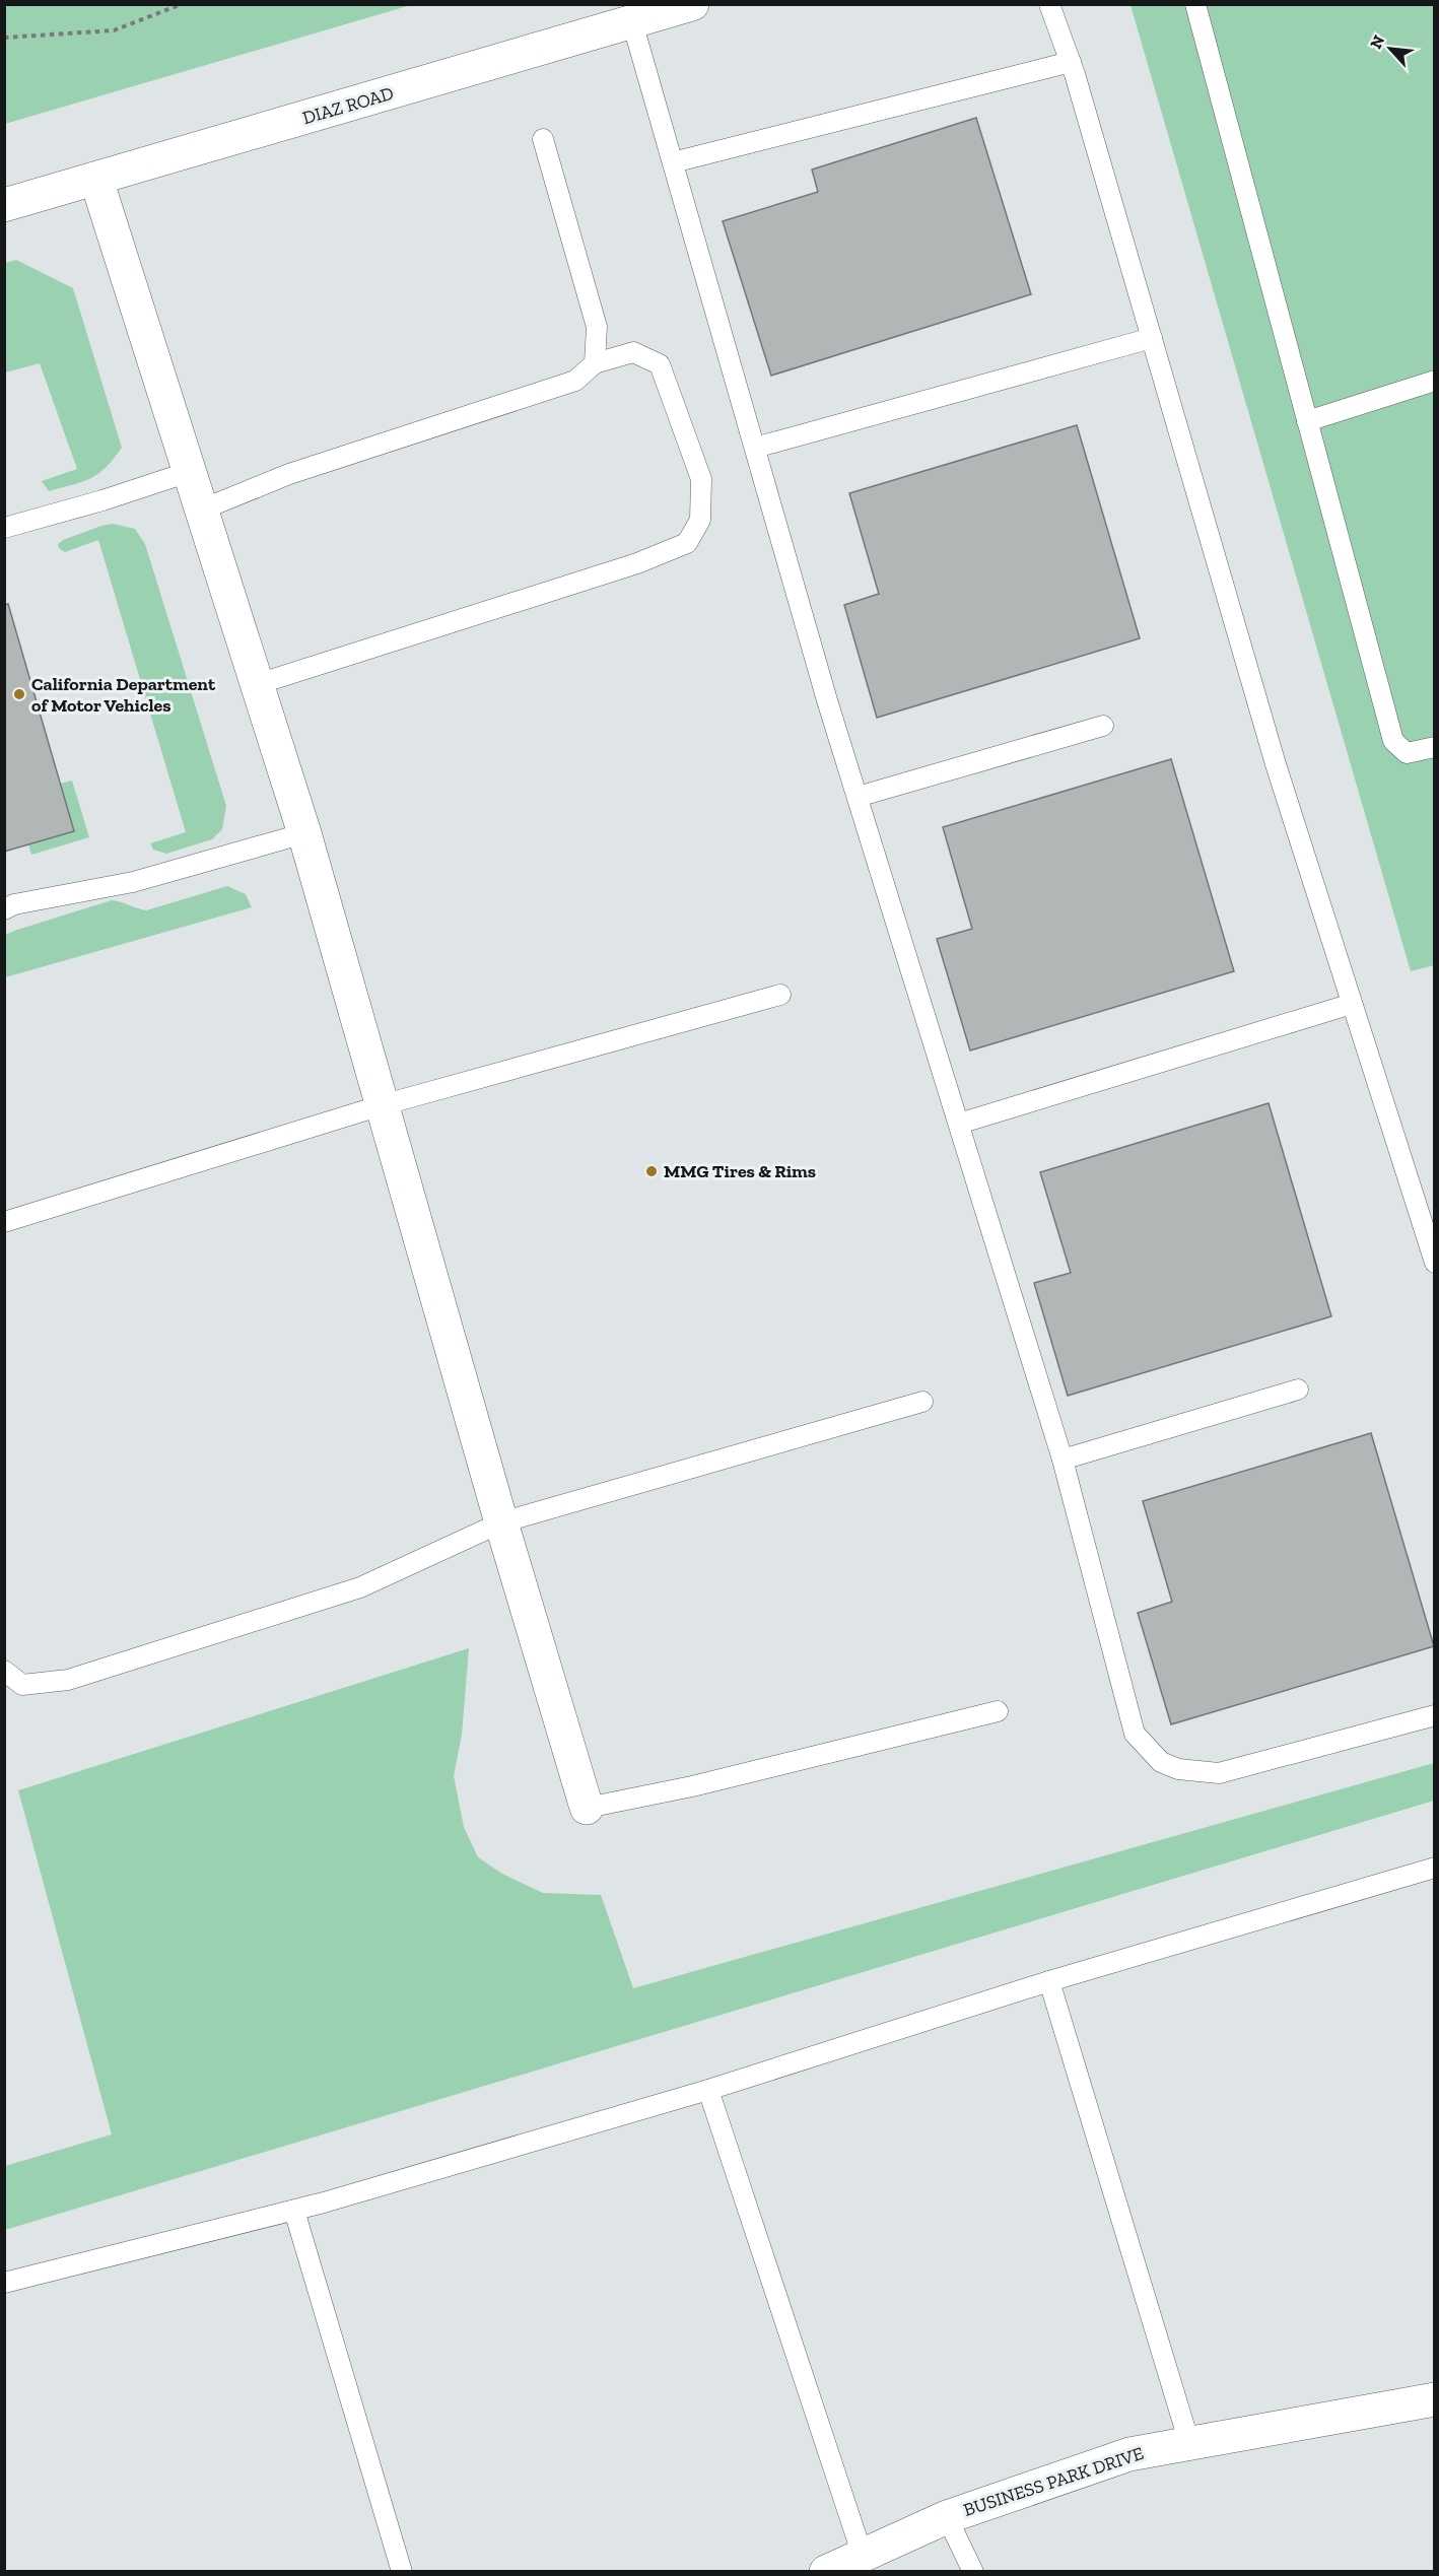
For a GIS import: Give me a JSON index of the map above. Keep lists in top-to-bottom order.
{
  "streets": {
    "street": ["DIAZ ROAD", "BUSINESS PARK DRIVE"]
  },
  "places": ["California Department of Motor Vehicles", "MMG Tires & Rims"],
  "north": "top left"
}
